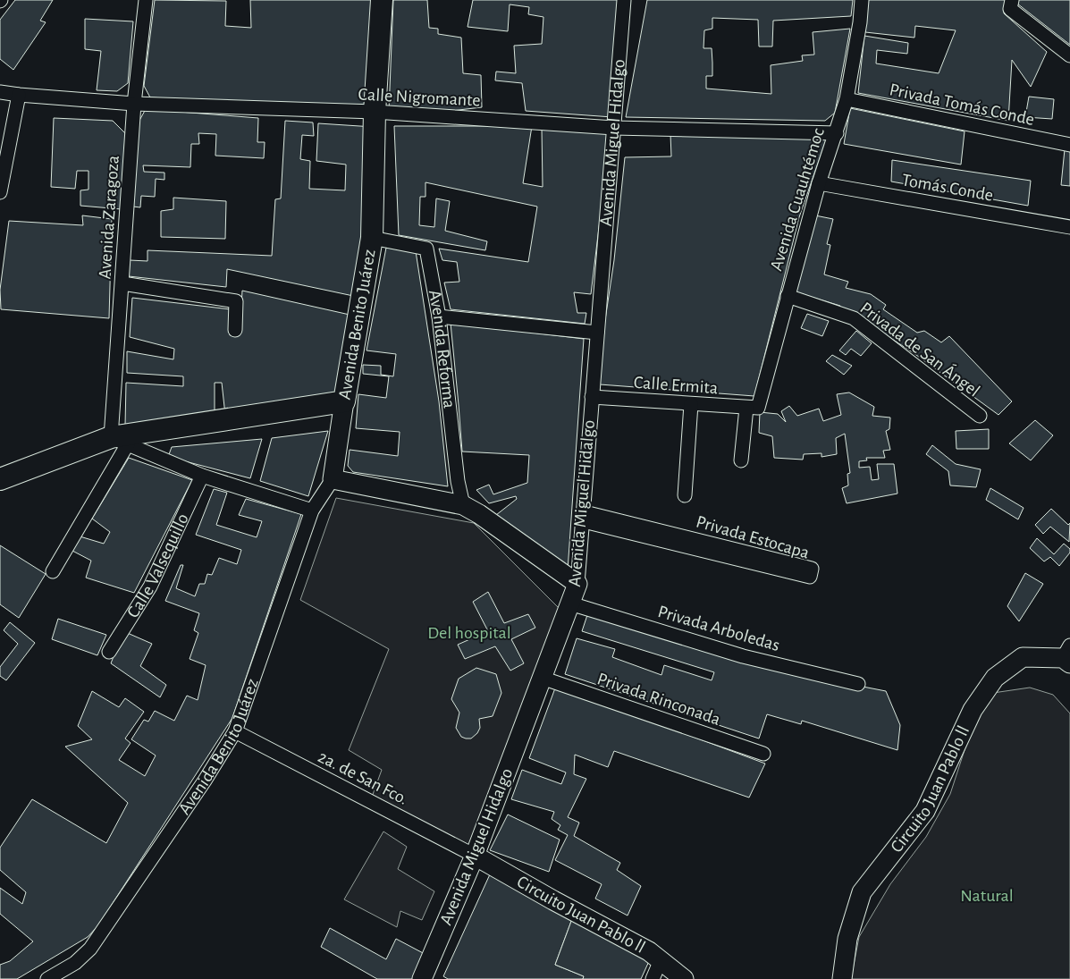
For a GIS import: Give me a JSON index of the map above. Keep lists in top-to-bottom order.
{
  "streets": {
    "main road": ["Avenida Miguel Hidalgo", "Avenida Benito Juárez", "Circuito Juan Pablo ll"],
    "street": [
      "Calle Nigromante",
      "Privada Tomás Conde",
      "Tomás Conde",
      "Avenida Cuauhtémoc",
      "Avenida Zaragoza",
      "Avenida Reforma",
      "Privada de San Ángel",
      "Calle Ermita",
      "Privada Estocapa",
      "Calle Valsequillo",
      "Privada Arboledas",
      "Privada Rinconada",
      "2a. de San Fco."
    ]
  },
  "crossings": [
    ["Calle Nigromante", "Avenida Miguel Hidalgo"],
    ["Calle Nigromante", "Avenida Cuauhtémoc"],
    ["Calle Nigromante", "Avenida Zaragoza"],
    ["Calle Nigromante", "Avenida Benito Juárez"],
    ["Privada Tomás Conde", "Avenida Cuauhtémoc"],
    ["Avenida Miguel Hidalgo", "Calle Ermita"],
    ["Avenida Miguel Hidalgo", "Privada Estocapa"],
    ["Avenida Miguel Hidalgo", "Privada Arboledas"],
    ["Avenida Miguel Hidalgo", "Privada Rinconada"],
    ["Avenida Miguel Hidalgo", "2a. de San Fco."],
    ["Avenida Miguel Hidalgo", "Circuito Juan Pablo ll"],
    ["Tomás Conde", "Avenida Cuauhtémoc"],
    ["Avenida Cuauhtémoc", "Privada de San Ángel"],
    ["Avenida Cuauhtémoc", "Calle Ermita"],
    ["Avenida Zaragoza", "Avenida Benito Juárez"],
    ["Avenida Benito Juárez", "Avenida Reforma"],
    ["Avenida Benito Juárez", "2a. de San Fco."],
    ["2a. de San Fco.", "Circuito Juan Pablo ll"]
  ],
  "parks": ["Del hospital", "Natural"]
}
